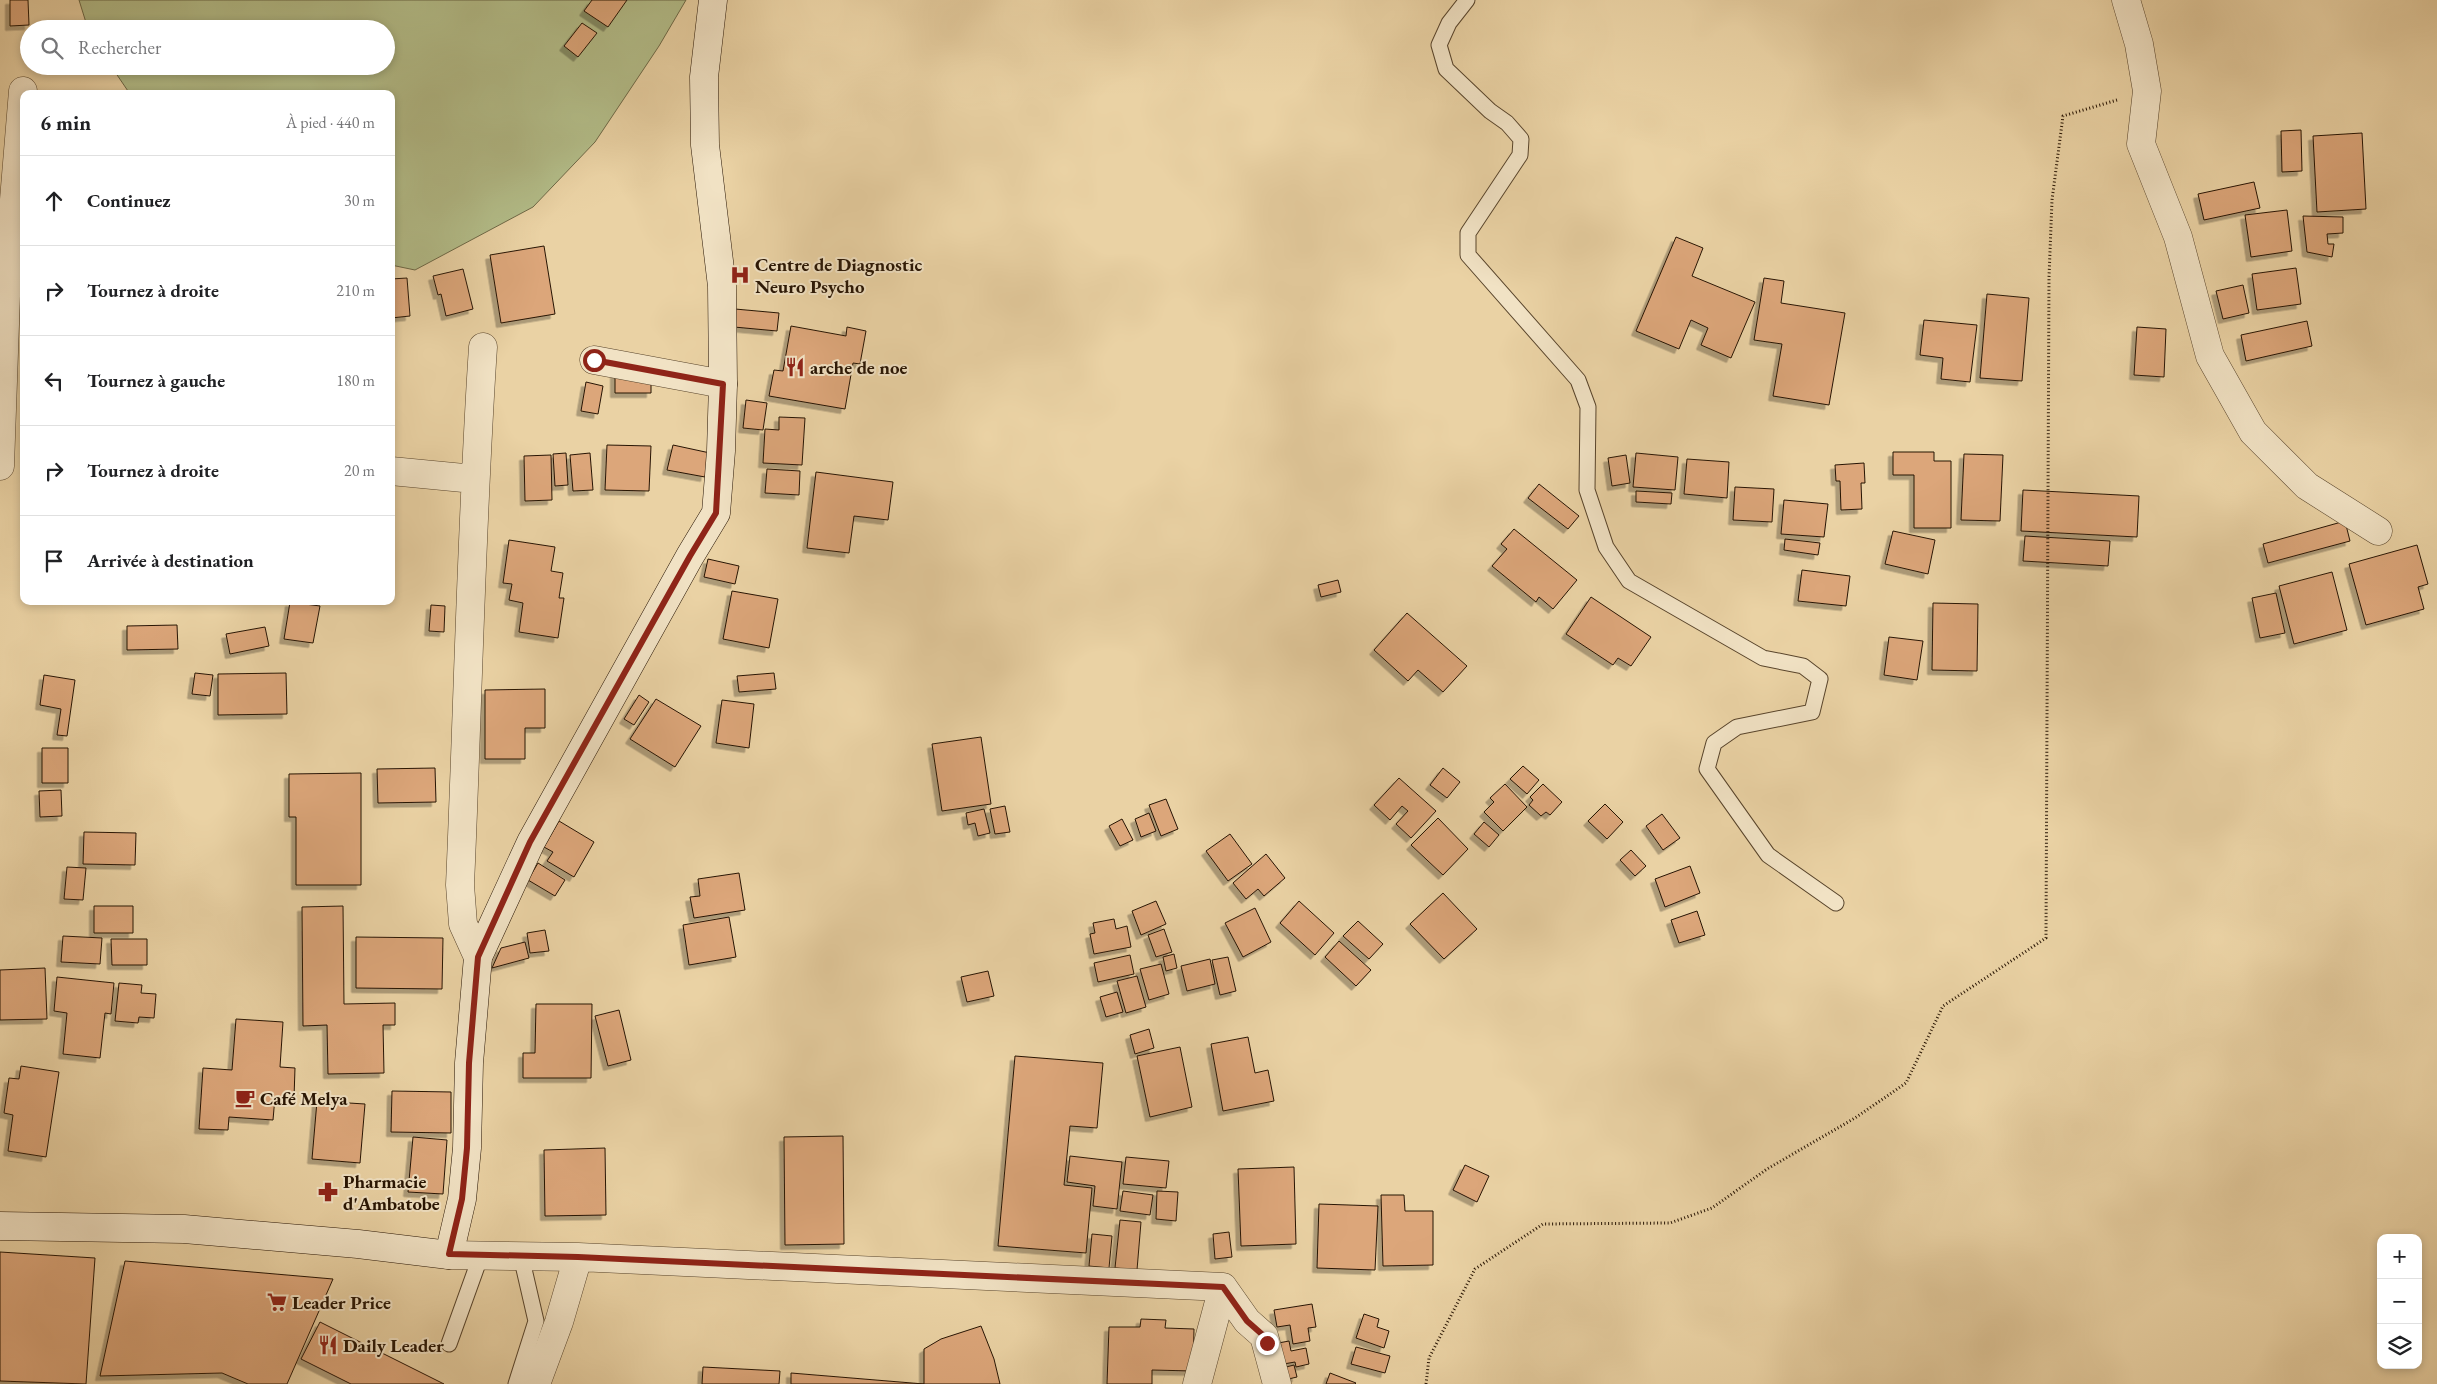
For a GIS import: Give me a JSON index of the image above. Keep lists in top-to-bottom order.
{
  "places": {
    "hospital": ["Centre de Diagnostic Neuro Psycho"],
    "restaurant": ["arche de noe", "Daily Leader"],
    "cafe": ["Café Melya"],
    "pharmacy": ["Pharmacie d'Ambatobe"],
    "supermarket": ["Leader Price"]
  },
  "page": {
    "search": "Rechercher",
    "heading": ["6 min", "À pied · 440 m"],
    "list": [
      ["Continuez", "30 m"],
      ["Tournez à droite", "210 m"],
      ["Tournez à gauche", "180 m"],
      ["Tournez à droite", "20 m"],
      "Arrivée à destination"
    ],
    "map_buttons": ["+", "−"]
  }
}
